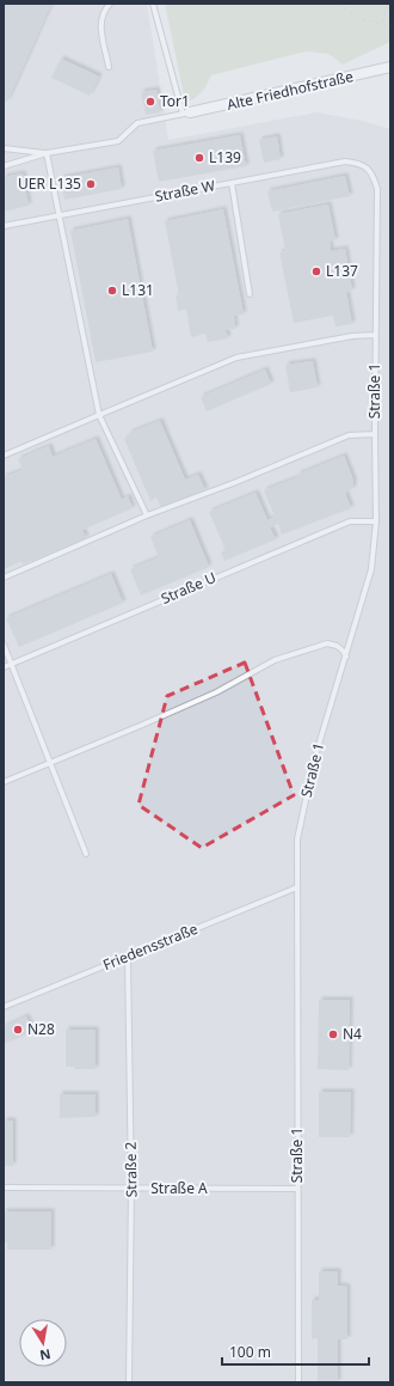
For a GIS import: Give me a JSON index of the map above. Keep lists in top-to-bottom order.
{
  "streets": {
    "street": ["Alte Friedhofstraße"],
    "lane": [
      "Straße W",
      "Straße 1",
      "Straße U",
      "Friedensstraße",
      "Straße 2",
      "Straße A"
    ]
  },
  "crossings": [
    ["Straße W", "Straße 1"],
    ["Straße 1", "Straße U"],
    ["Straße 1", "Friedensstraße"],
    ["Straße 1", "Straße A"],
    ["Friedensstraße", "Straße 2"],
    ["Straße 2", "Straße A"]
  ],
  "places": [
    "Tor1",
    "L139",
    "UER L135",
    "L137",
    "L131",
    "N28",
    "N4"
  ],
  "scale_bar": "100 m",
  "north": "bottom"
}
